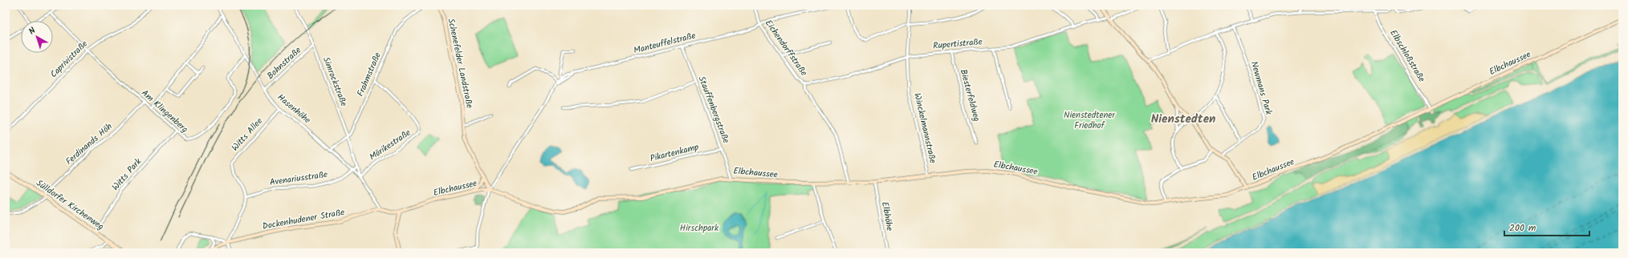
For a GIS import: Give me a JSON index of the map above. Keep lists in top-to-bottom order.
{
  "streets": {
    "main road": [
      "Schenefelder Landstraße",
      "Elbchaussee",
      "Sülldorfer Kirchenweg",
      "Dockenhudener Straße"
    ],
    "street": [
      "Manteuffelstraße",
      "Rupertistraße",
      "Eichendorffstraße",
      "Elbschloßstraße",
      "Caprivistraße",
      "Bohnstraße",
      "Frahmstraße",
      "Simrockstraße",
      "Newmans Park",
      "Biesterfeldweg",
      "Hasenhöhe",
      "Stauffenbergstraße",
      "Am Klingenberg",
      "Winckelmannstraße",
      "Witts Allee",
      "Ferdinands Höh",
      "Mörikestraße",
      "Pikartenkamp",
      "Witts Park",
      "Avenariusstraße",
      "Elbhöhe"
    ]
  },
  "crossings": [
    ["Manteuffelstraße", "Eichendorffstraße"],
    ["Manteuffelstraße", "Schenefelder Landstraße"],
    ["Manteuffelstraße", "Elbchaussee"],
    ["Manteuffelstraße", "Stauffenbergstraße"],
    ["Rupertistraße", "Eichendorffstraße"],
    ["Rupertistraße", "Biesterfeldweg"],
    ["Rupertistraße", "Winckelmannstraße"],
    ["Eichendorffstraße", "Elbchaussee"],
    ["Elbschloßstraße", "Elbchaussee"],
    ["Caprivistraße", "Am Klingenberg"],
    ["Bohnstraße", "Simrockstraße"],
    ["Bohnstraße", "Hasenhöhe"],
    ["Schenefelder Landstraße", "Elbchaussee"],
    ["Elbchaussee", "Stauffenbergstraße"],
    ["Elbchaussee", "Winckelmannstraße"],
    ["Elbchaussee", "Elbhöhe"],
    ["Frahmstraße", "Simrockstraße"],
    ["Frahmstraße", "Hasenhöhe"],
    ["Frahmstraße", "Mörikestraße"],
    ["Simrockstraße", "Hasenhöhe"],
    ["Simrockstraße", "Mörikestraße"],
    ["Hasenhöhe", "Am Klingenberg"],
    ["Hasenhöhe", "Witts Allee"],
    ["Hasenhöhe", "Mörikestraße"],
    ["Hasenhöhe", "Avenariusstraße"],
    ["Hasenhöhe", "Dockenhudener Straße"],
    ["Stauffenbergstraße", "Pikartenkamp"],
    ["Am Klingenberg", "Ferdinands Höh"],
    ["Am Klingenberg", "Witts Park"],
    ["Witts Allee", "Avenariusstraße"],
    ["Ferdinands Höh", "Sülldorfer Kirchenweg"],
    ["Witts Park", "Sülldorfer Kirchenweg"]
  ],
  "districts": ["Nienstedten"],
  "parks": ["Nienstedtener Friedhof", "Hirschpark"],
  "scale_bar": "200 m",
  "north": "top left"
}
